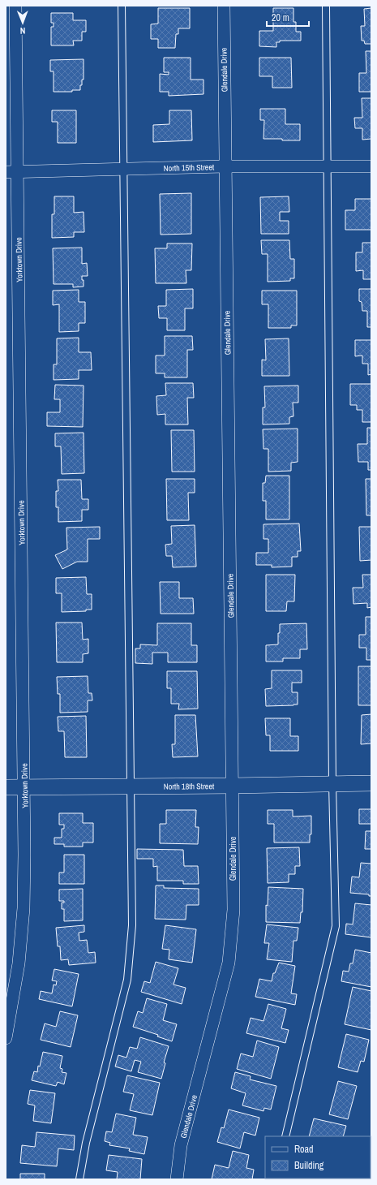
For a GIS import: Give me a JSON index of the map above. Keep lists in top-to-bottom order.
{
  "streets": {
    "street": [
      "Glendale Drive",
      "North 15th Street",
      "Yorktown Drive",
      "North 18th Street"
    ]
  },
  "crossings": [
    ["Glendale Drive", "North 15th Street"],
    ["Glendale Drive", "North 18th Street"],
    ["North 15th Street", "Yorktown Drive"],
    ["Yorktown Drive", "North 18th Street"]
  ],
  "legend": ["Road", "Building"],
  "scale_bar": "20 m",
  "north": "bottom"
}
